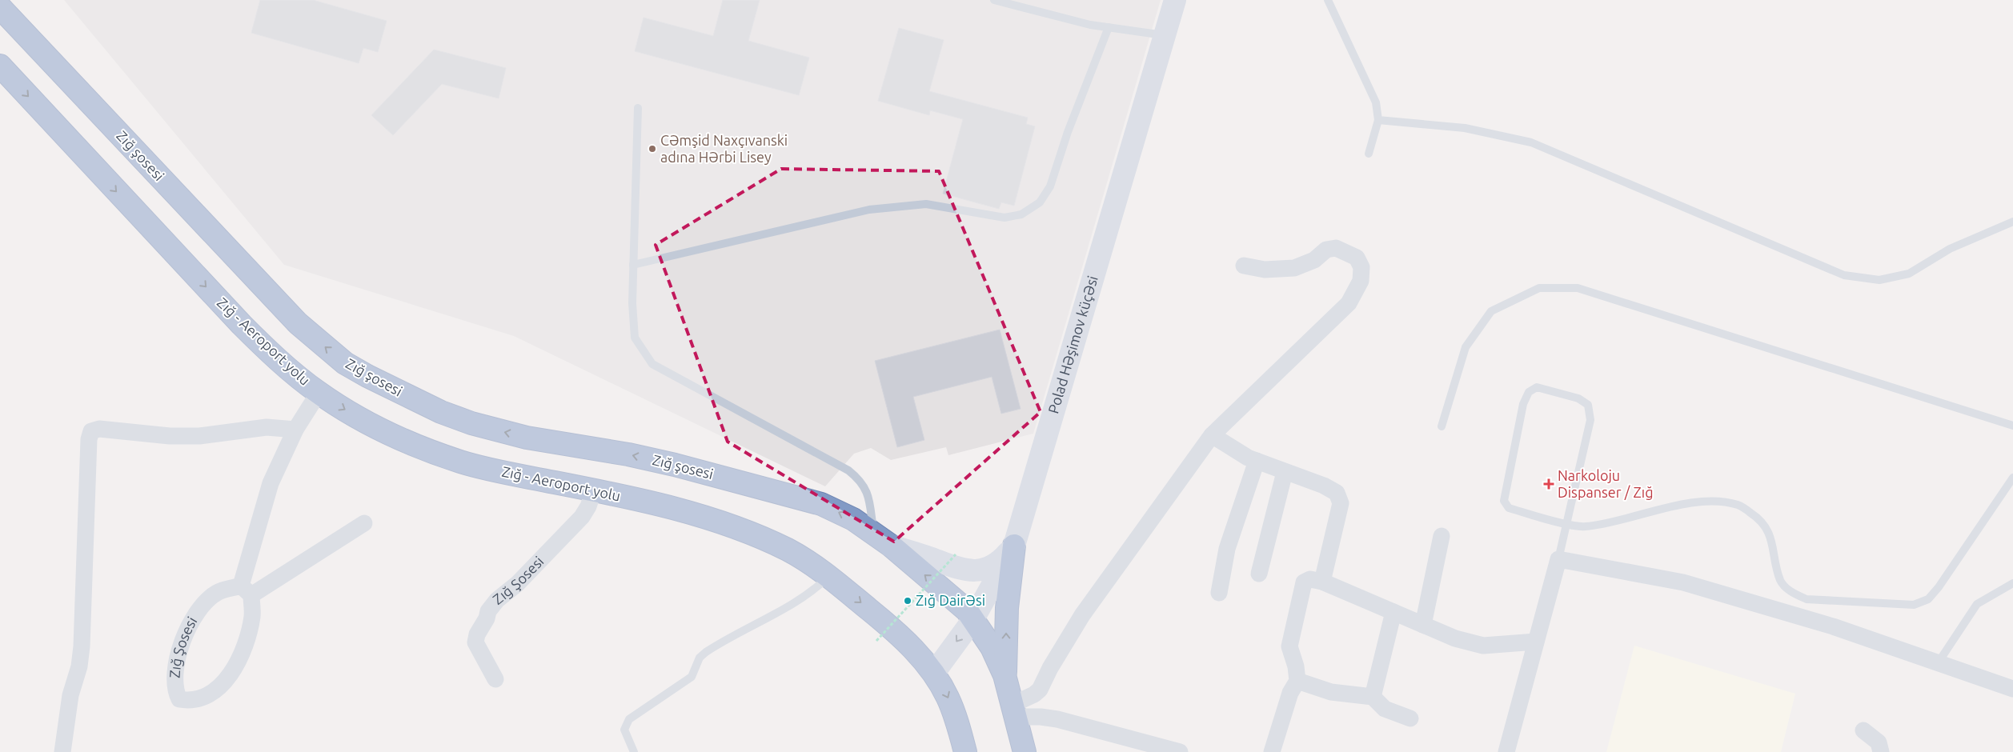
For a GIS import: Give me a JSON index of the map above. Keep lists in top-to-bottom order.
{
  "streets": {
    "highway": ["Zığ şosesi", "Zığ - Aeroport yolu"],
    "street": ["Polad Həşimov küçəsi", "Zığ Şosesi"]
  },
  "crossings": [
    ["Zığ şosesi", "Polad Həşimov küçəsi"],
    ["Zığ - Aeroport yolu", "Polad Həşimov küçəsi"],
    ["Zığ - Aeroport yolu", "Zığ Şosesi"]
  ],
  "one_way": ["Zığ şosesi", "Zığ - Aeroport yolu"],
  "places": {
    "other": ["Cəmşid Naxçıvanski adına Hərbi Lisey", "Zığ Dairəsi"],
    "health": ["Narkoloju Dispanser / Zığ"]
  }
}
